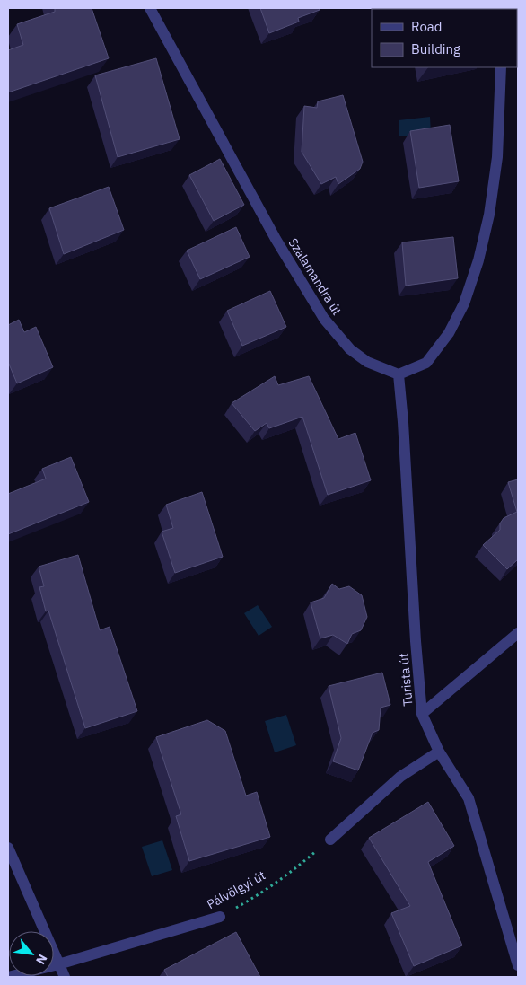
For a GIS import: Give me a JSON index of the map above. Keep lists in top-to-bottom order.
{
  "streets": {
    "street": ["Szalamandra út", "Turista út", "Pálvölgyi út"]
  },
  "crossings": [
    ["Szalamandra út", "Turista út"]
  ],
  "legend": ["Road", "Building"],
  "north": "bottom right"
}
